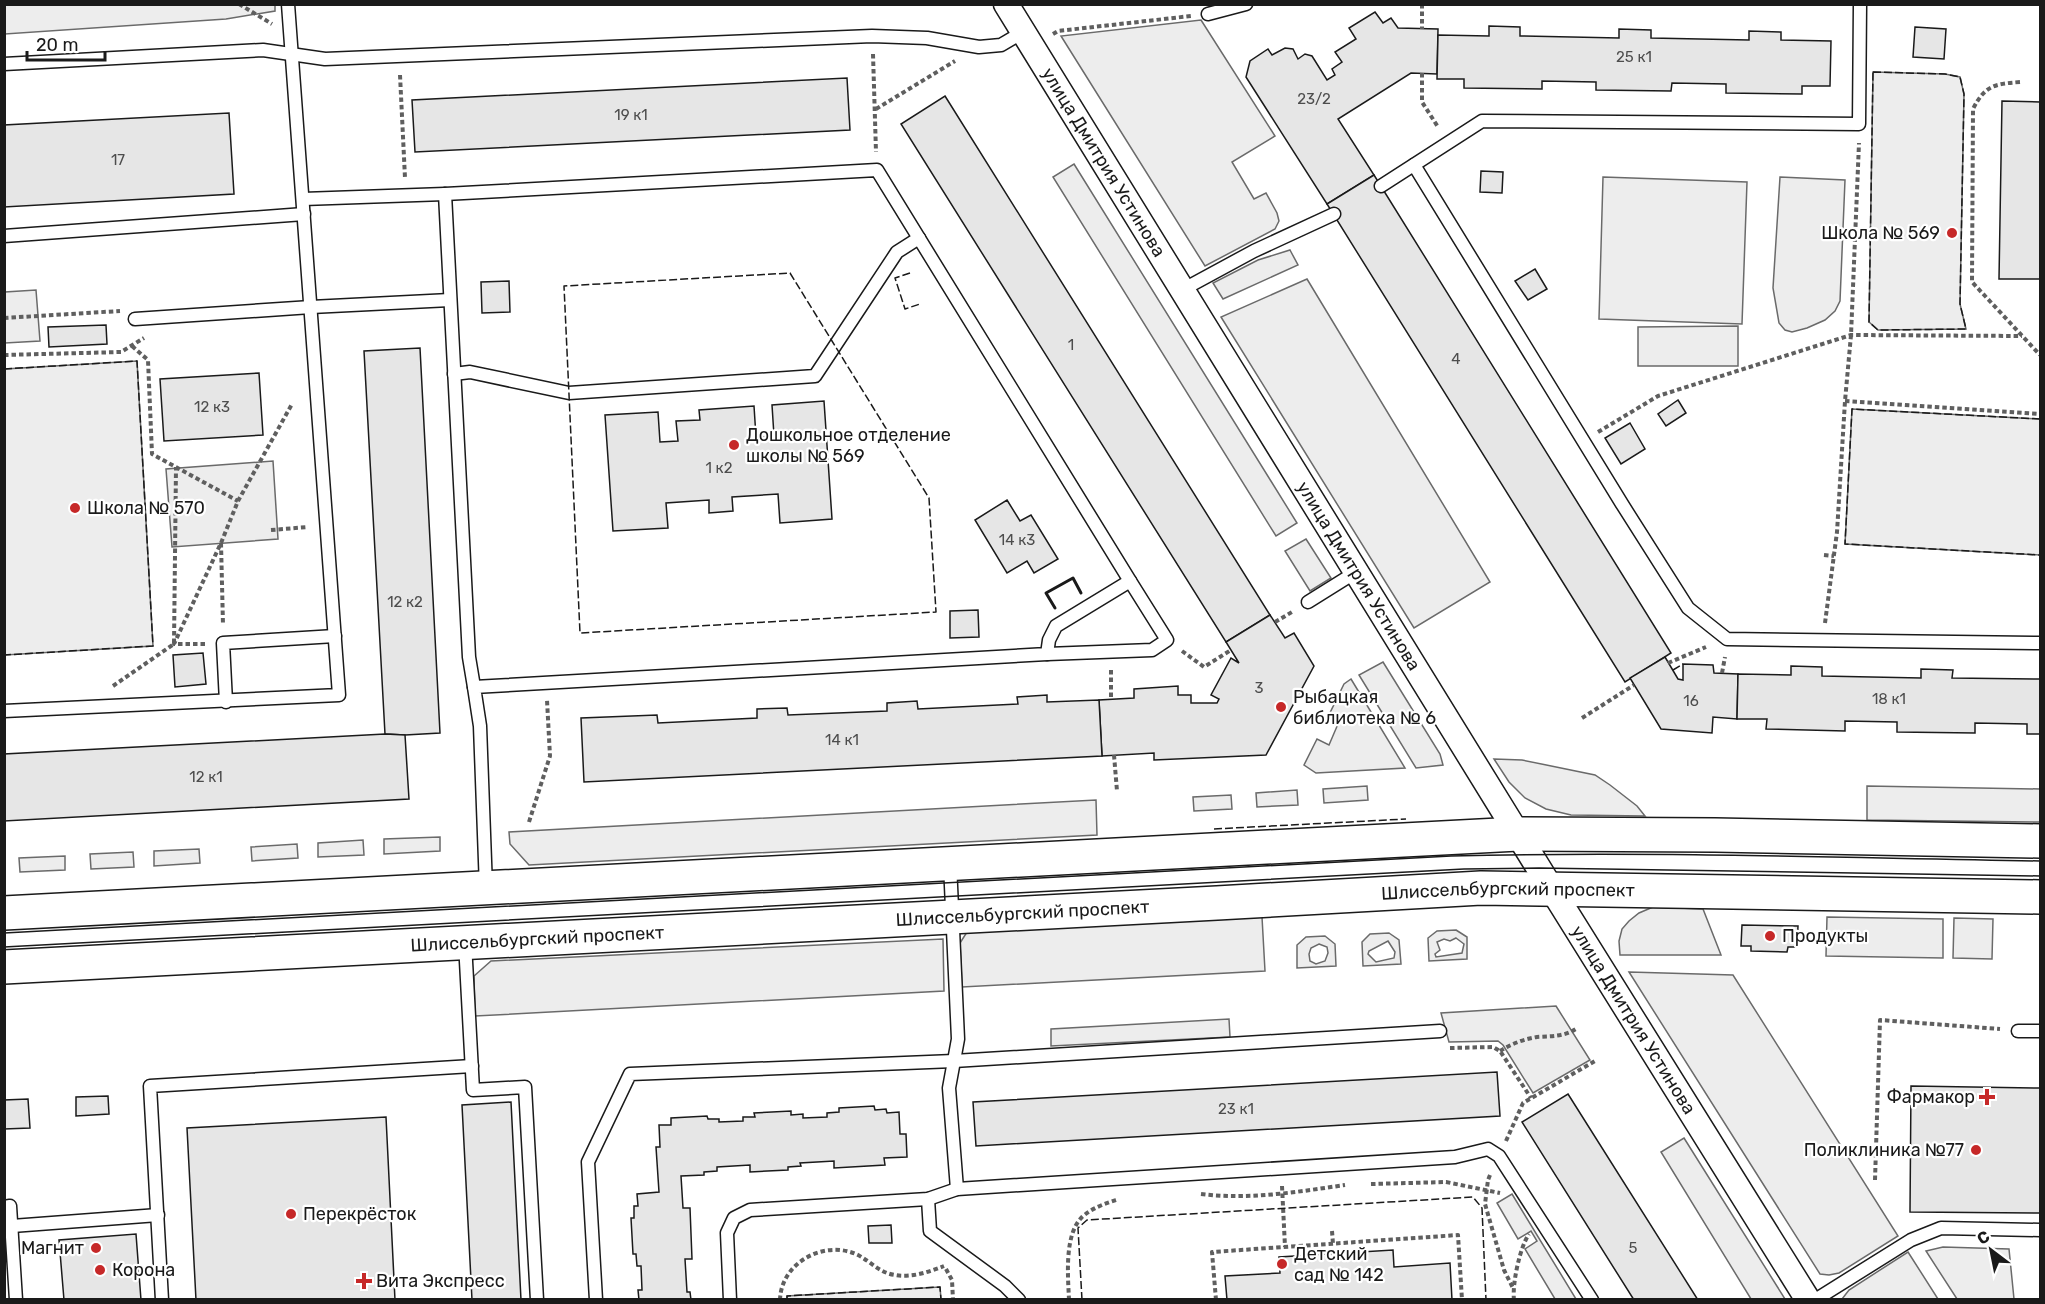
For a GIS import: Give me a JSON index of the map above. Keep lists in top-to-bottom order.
{
  "streets": {
    "main road": ["Шлиссельбургский проспект"],
    "street": ["улица Дмитрия Устинова"]
  },
  "crossings": [
    ["улица Дмитрия Устинова", "Шлиссельбургский проспект"]
  ],
  "places": {
    "other": [
      "Школа № 569",
      "Дошкольное отделение школы № 569",
      "Школа № 570",
      "Рыбацкая библиотека № 6",
      "Продукты",
      "Поликлиника №77",
      "Перекрёсток",
      "Магнит",
      "Детский сад № 142",
      "Корона"
    ],
    "health": ["Фармакор", "Вита Экспресс"]
  },
  "house_numbers": [
    "25 к1",
    "23/2",
    "19 к1",
    "17",
    "1",
    "4",
    "12 к3",
    "1 к2",
    "14 к3",
    "12 к2",
    "3",
    "18 к1",
    "16",
    "14 к1",
    "12 к1",
    "23 к1",
    "5"
  ],
  "scale_bar": "20 m",
  "north": "top left"
}
